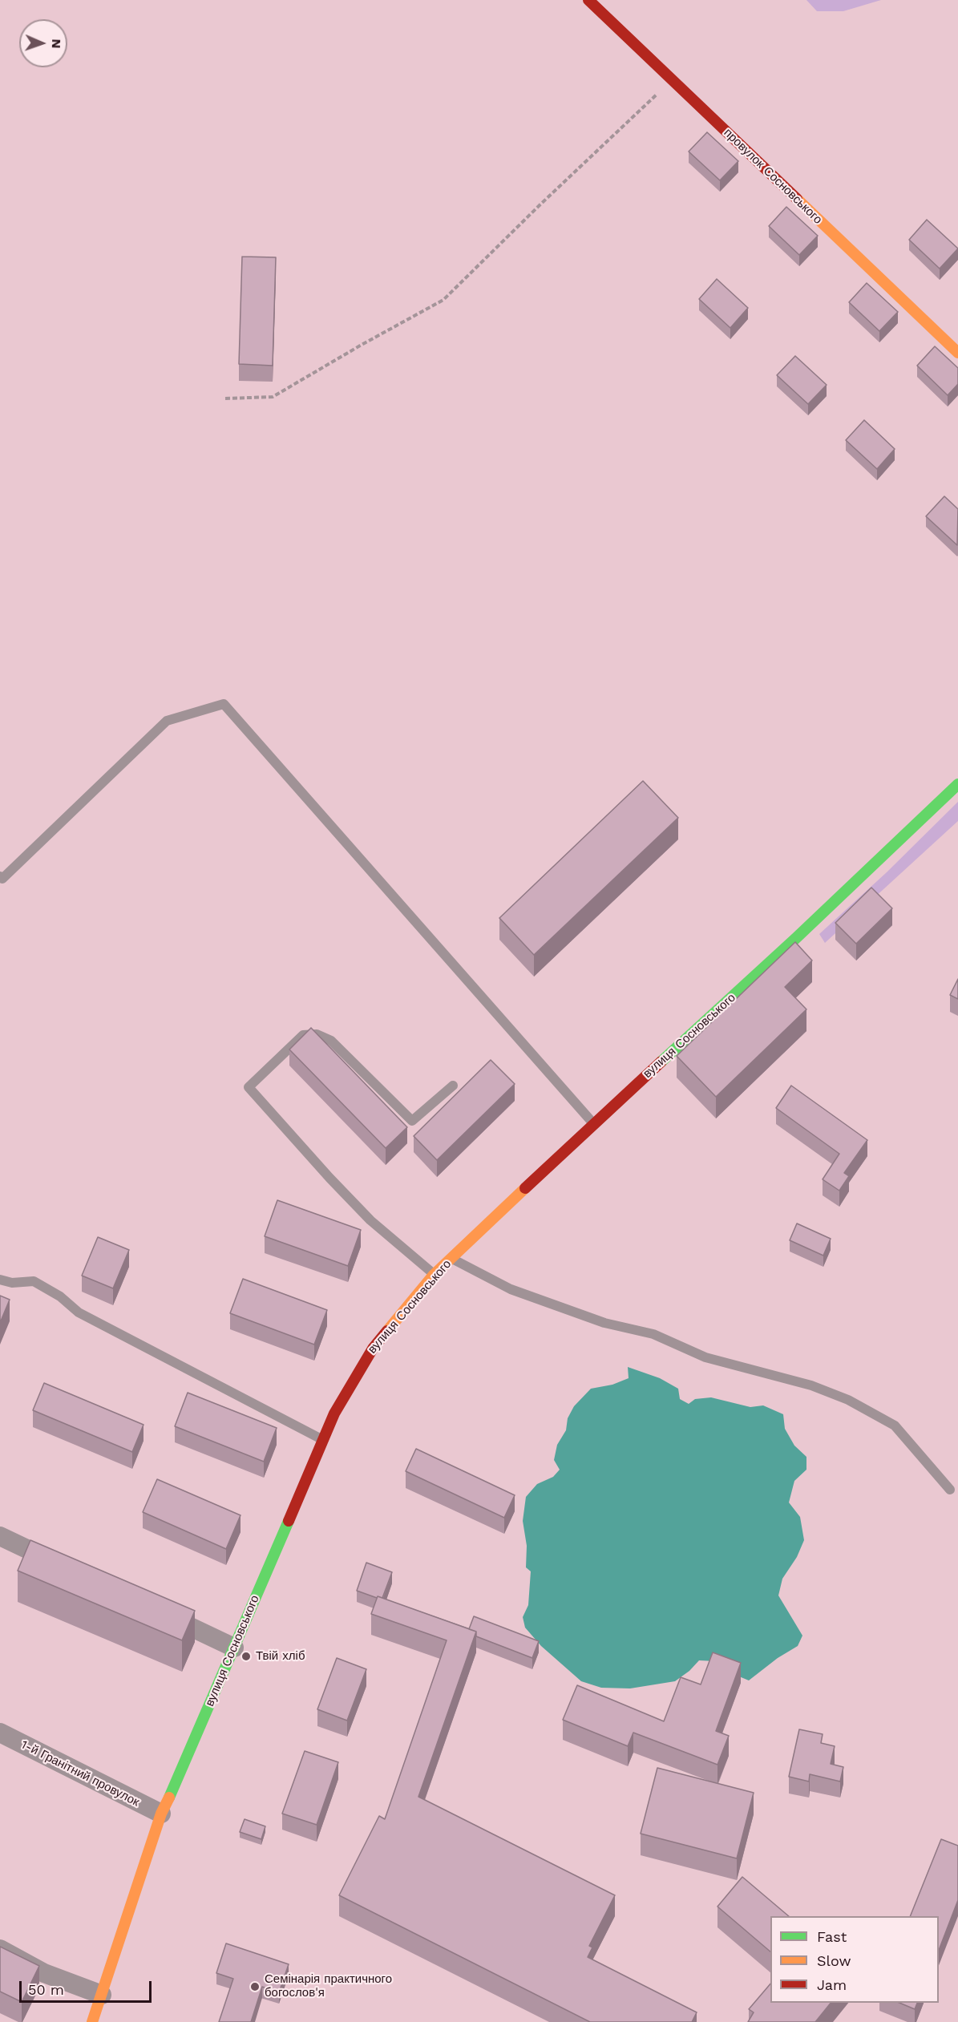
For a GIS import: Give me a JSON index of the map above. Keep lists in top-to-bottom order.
{
  "streets": {
    "street": ["провулок Сосновського", "вулиця Сосновського", "1-й Гранітний провулок"]
  },
  "crossings": [
    ["вулиця Сосновського", "1-й Гранітний провулок"]
  ],
  "places": ["Твій хліб", "Семінарія практичного богослов'я"],
  "legend": ["Fast", "Slow", "Jam"],
  "scale_bar": "50 m",
  "north": "right"
}
